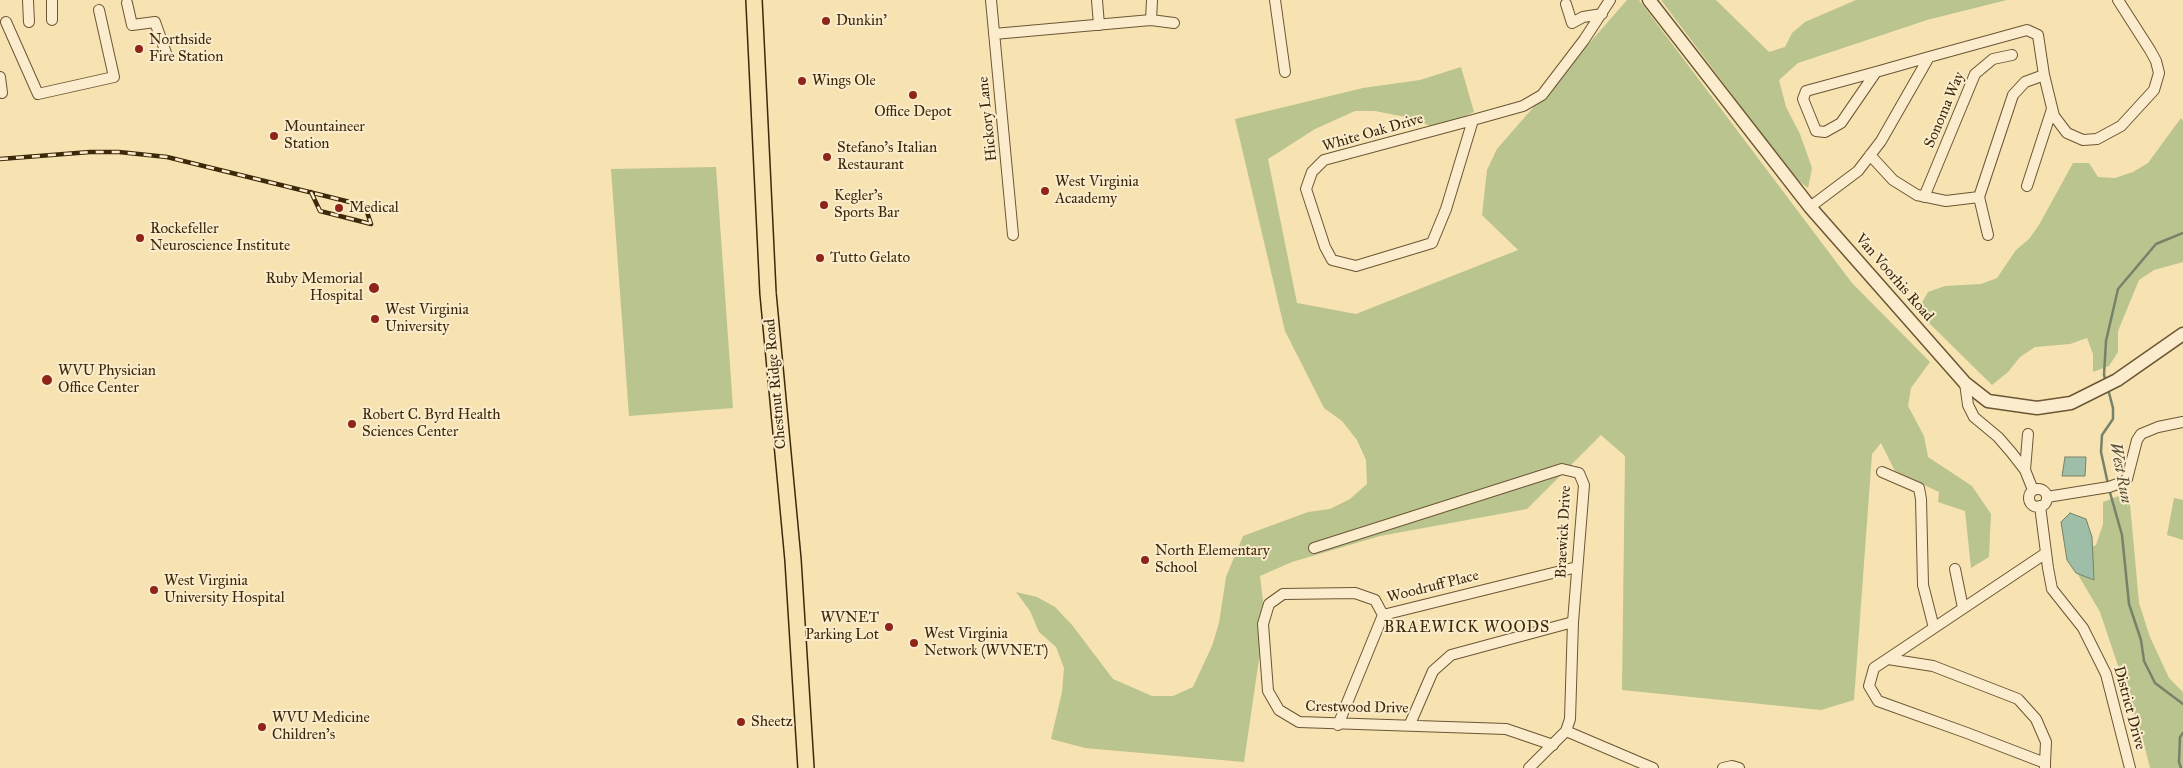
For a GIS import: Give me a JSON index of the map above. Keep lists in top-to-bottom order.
{
  "streets": {
    "main road": ["Chestnut Ridge Road"],
    "street": [
      "Sonoma Way",
      "Hickory Lane",
      "White Oak Drive",
      "Van Voorhis Road",
      "Braewick Drive",
      "Woodruff Place",
      "Crestwood Drive",
      "District Drive"
    ]
  },
  "crossings": [
    ["Van Voorhis Road", "District Drive"],
    ["Braewick Drive", "Woodruff Place"],
    ["Woodruff Place", "Crestwood Drive"]
  ],
  "districts": ["BRAEWICK WOODS"],
  "water": ["West Run"],
  "places": [
    "Dunkin'",
    "Northside Fire Station",
    "Wings Ole",
    "Office Depot",
    "Mountaineer Station",
    "Stefano's Italian Restaurant",
    "West Virginia Acaademy",
    "Kegler's Sports Bar",
    "Medical",
    "Rockefeller Neuroscience Institute",
    "Tutto Gelato",
    "Ruby Memorial Hospital",
    "West Virginia University",
    "WVU Physician Office Center",
    "Robert C. Byrd Health Sciences Center",
    "North Elementary School",
    "West Virginia University Hospital",
    "WVNET Parking Lot",
    "West Virginia Network (WVNET)",
    "Sheetz",
    "WVU Medicine Children's"
  ]
}
